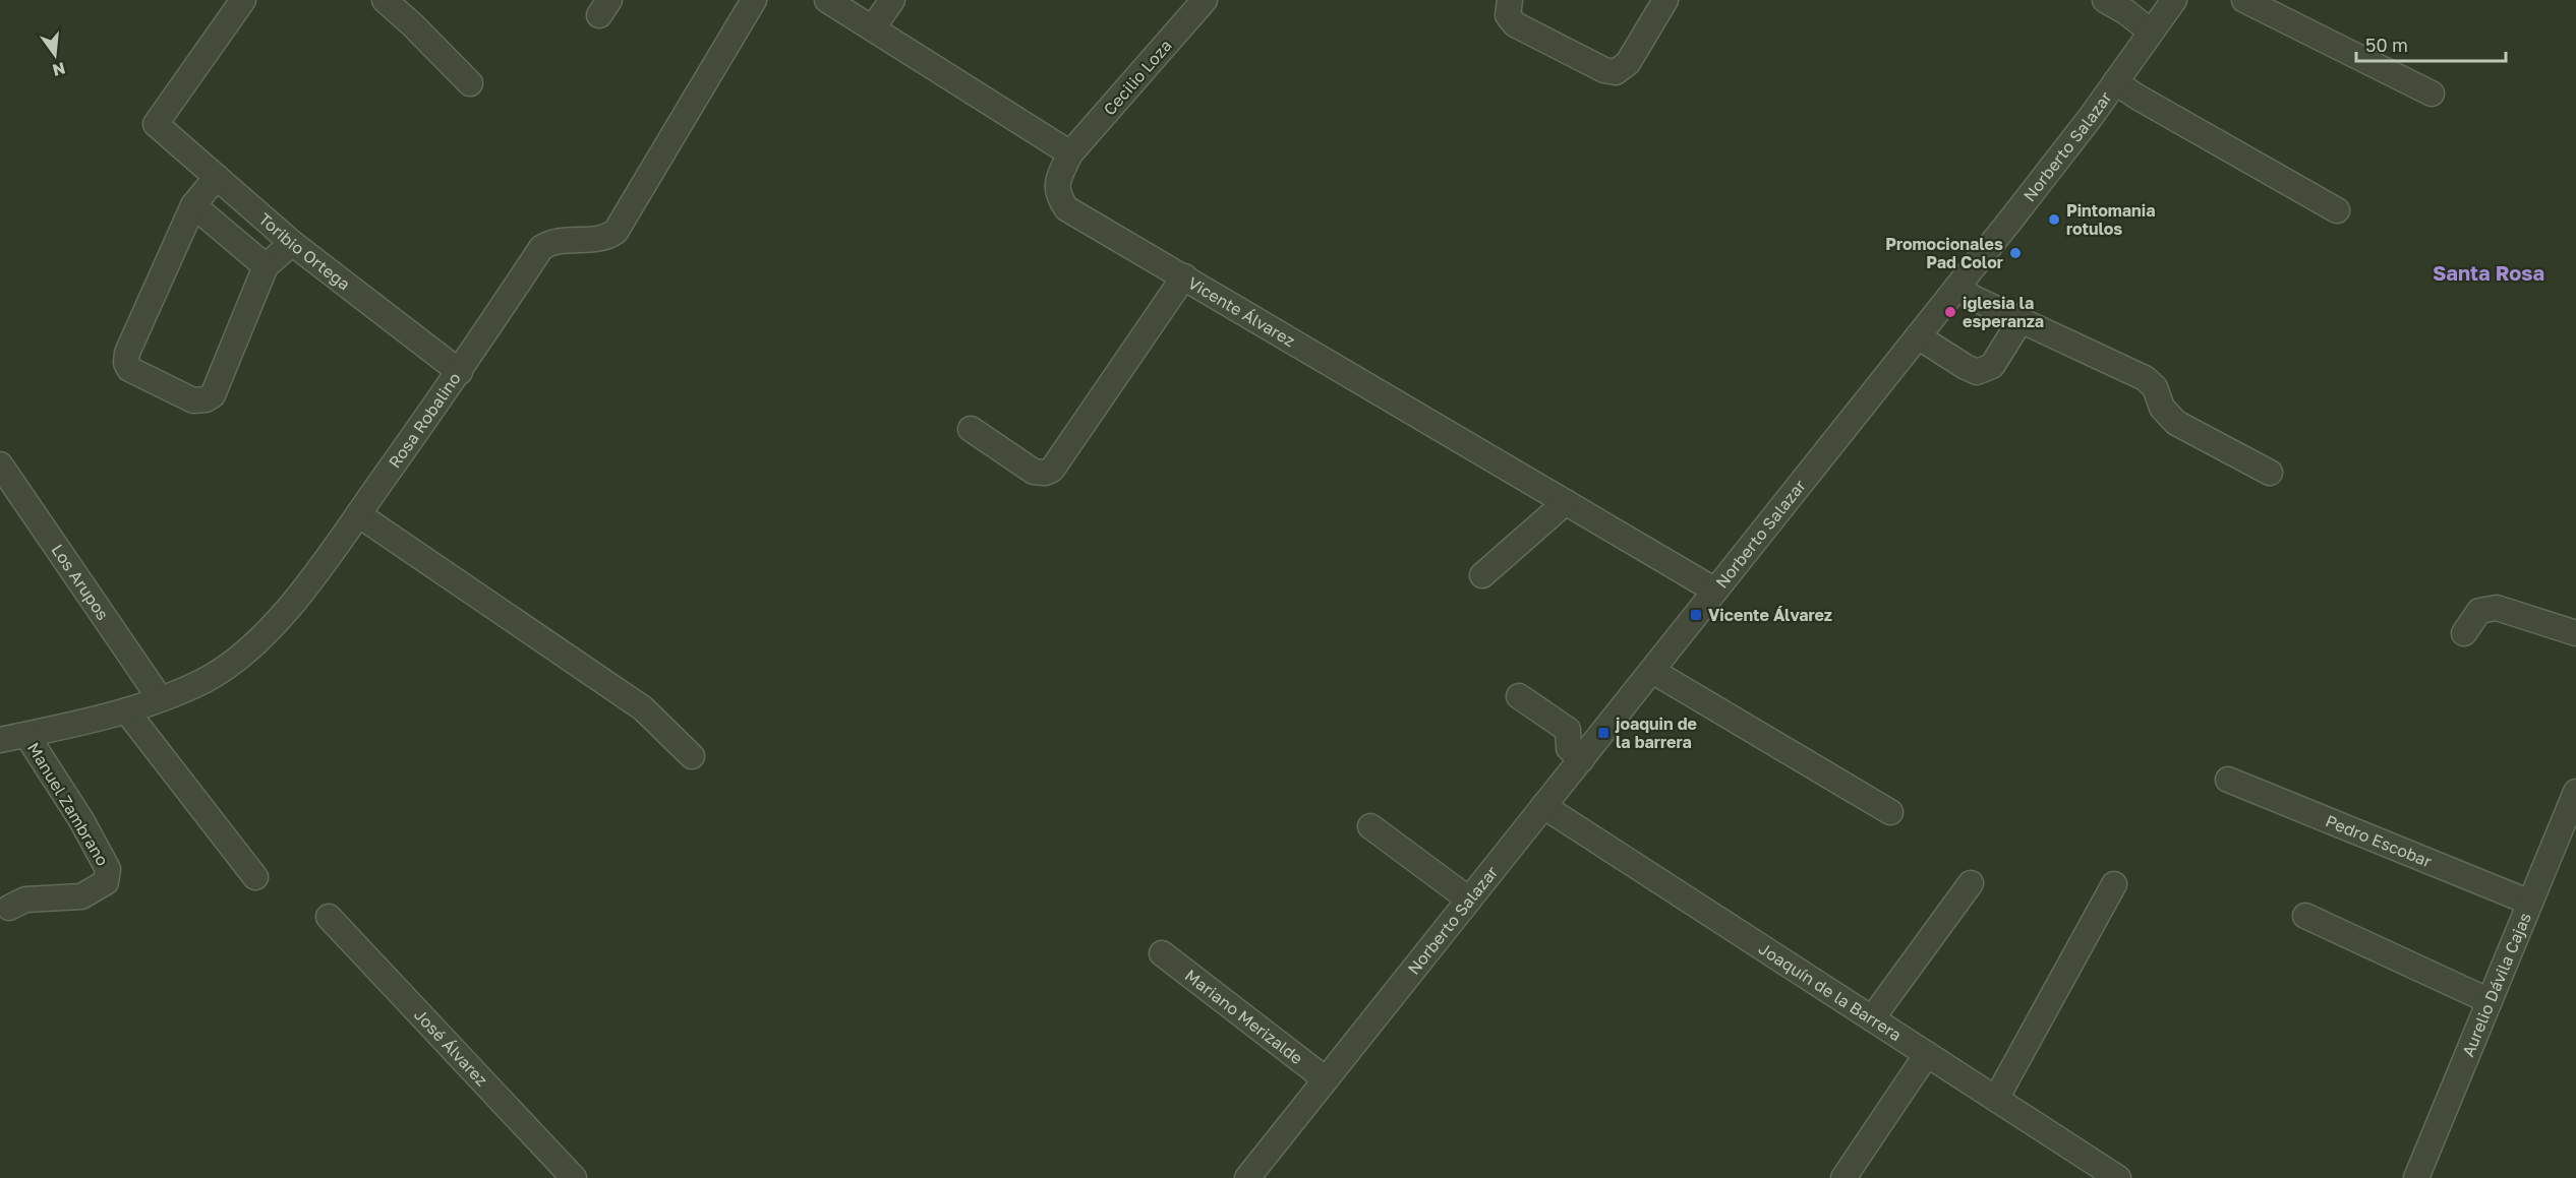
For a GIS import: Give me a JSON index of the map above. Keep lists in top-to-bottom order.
{
  "streets": {
    "street": [
      "Cecilio Loza",
      "Norberto Salazar",
      "Toribio Ortega",
      "Vicente Álvarez",
      "Rosa Robalino",
      "Los Arupos",
      "Manuel Zambrano",
      "Pedro Escobar",
      "Aurelio Dávila Cajas",
      "Joaquín de la Barrera",
      "Mariano Merizalde",
      "José Álvarez"
    ]
  },
  "crossings": [
    ["Cecilio Loza", "Vicente Álvarez"],
    ["Norberto Salazar", "Vicente Álvarez"],
    ["Norberto Salazar", "Joaquín de la Barrera"],
    ["Norberto Salazar", "Mariano Merizalde"],
    ["Toribio Ortega", "Rosa Robalino"],
    ["Rosa Robalino", "Los Arupos"],
    ["Rosa Robalino", "Manuel Zambrano"],
    ["Pedro Escobar", "Aurelio Dávila Cajas"]
  ],
  "districts": ["Santa Rosa"],
  "places": {
    "other": ["Pintomania rotulos", "Promocionales Pad Color", "iglesia la esperanza"],
    "transit": ["Vicente Álvarez", "joaquin de la barrera"]
  },
  "scale_bar": "50 m",
  "north": "bottom"
}
